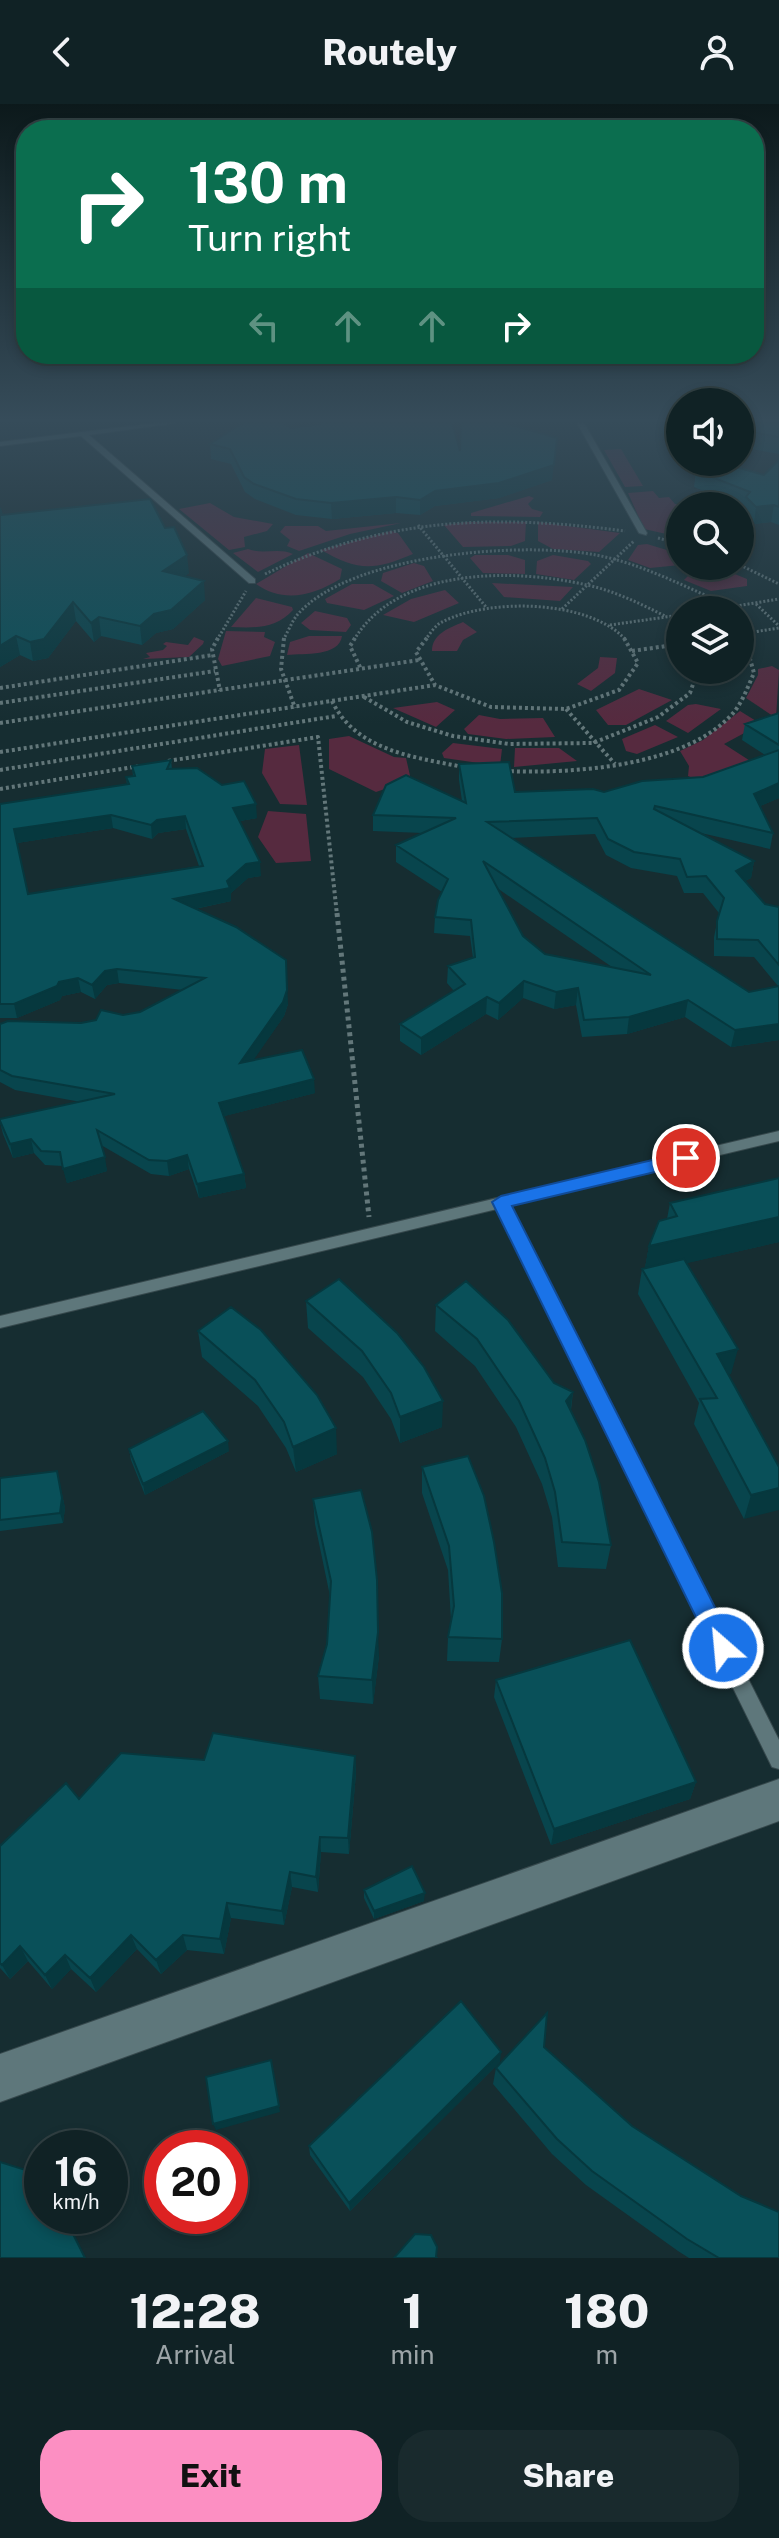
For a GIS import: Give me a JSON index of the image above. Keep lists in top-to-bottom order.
{
  "page": {
    "header": "Routely",
    "turn": ["130 m", "Turn right"],
    "speed": "16 km/h",
    "limit": "20",
    "eta": [
      "12:28",
      "Arrival",
      "1",
      "min",
      "180",
      "m"
    ],
    "buttons": ["Exit", "Share"]
  }
}
